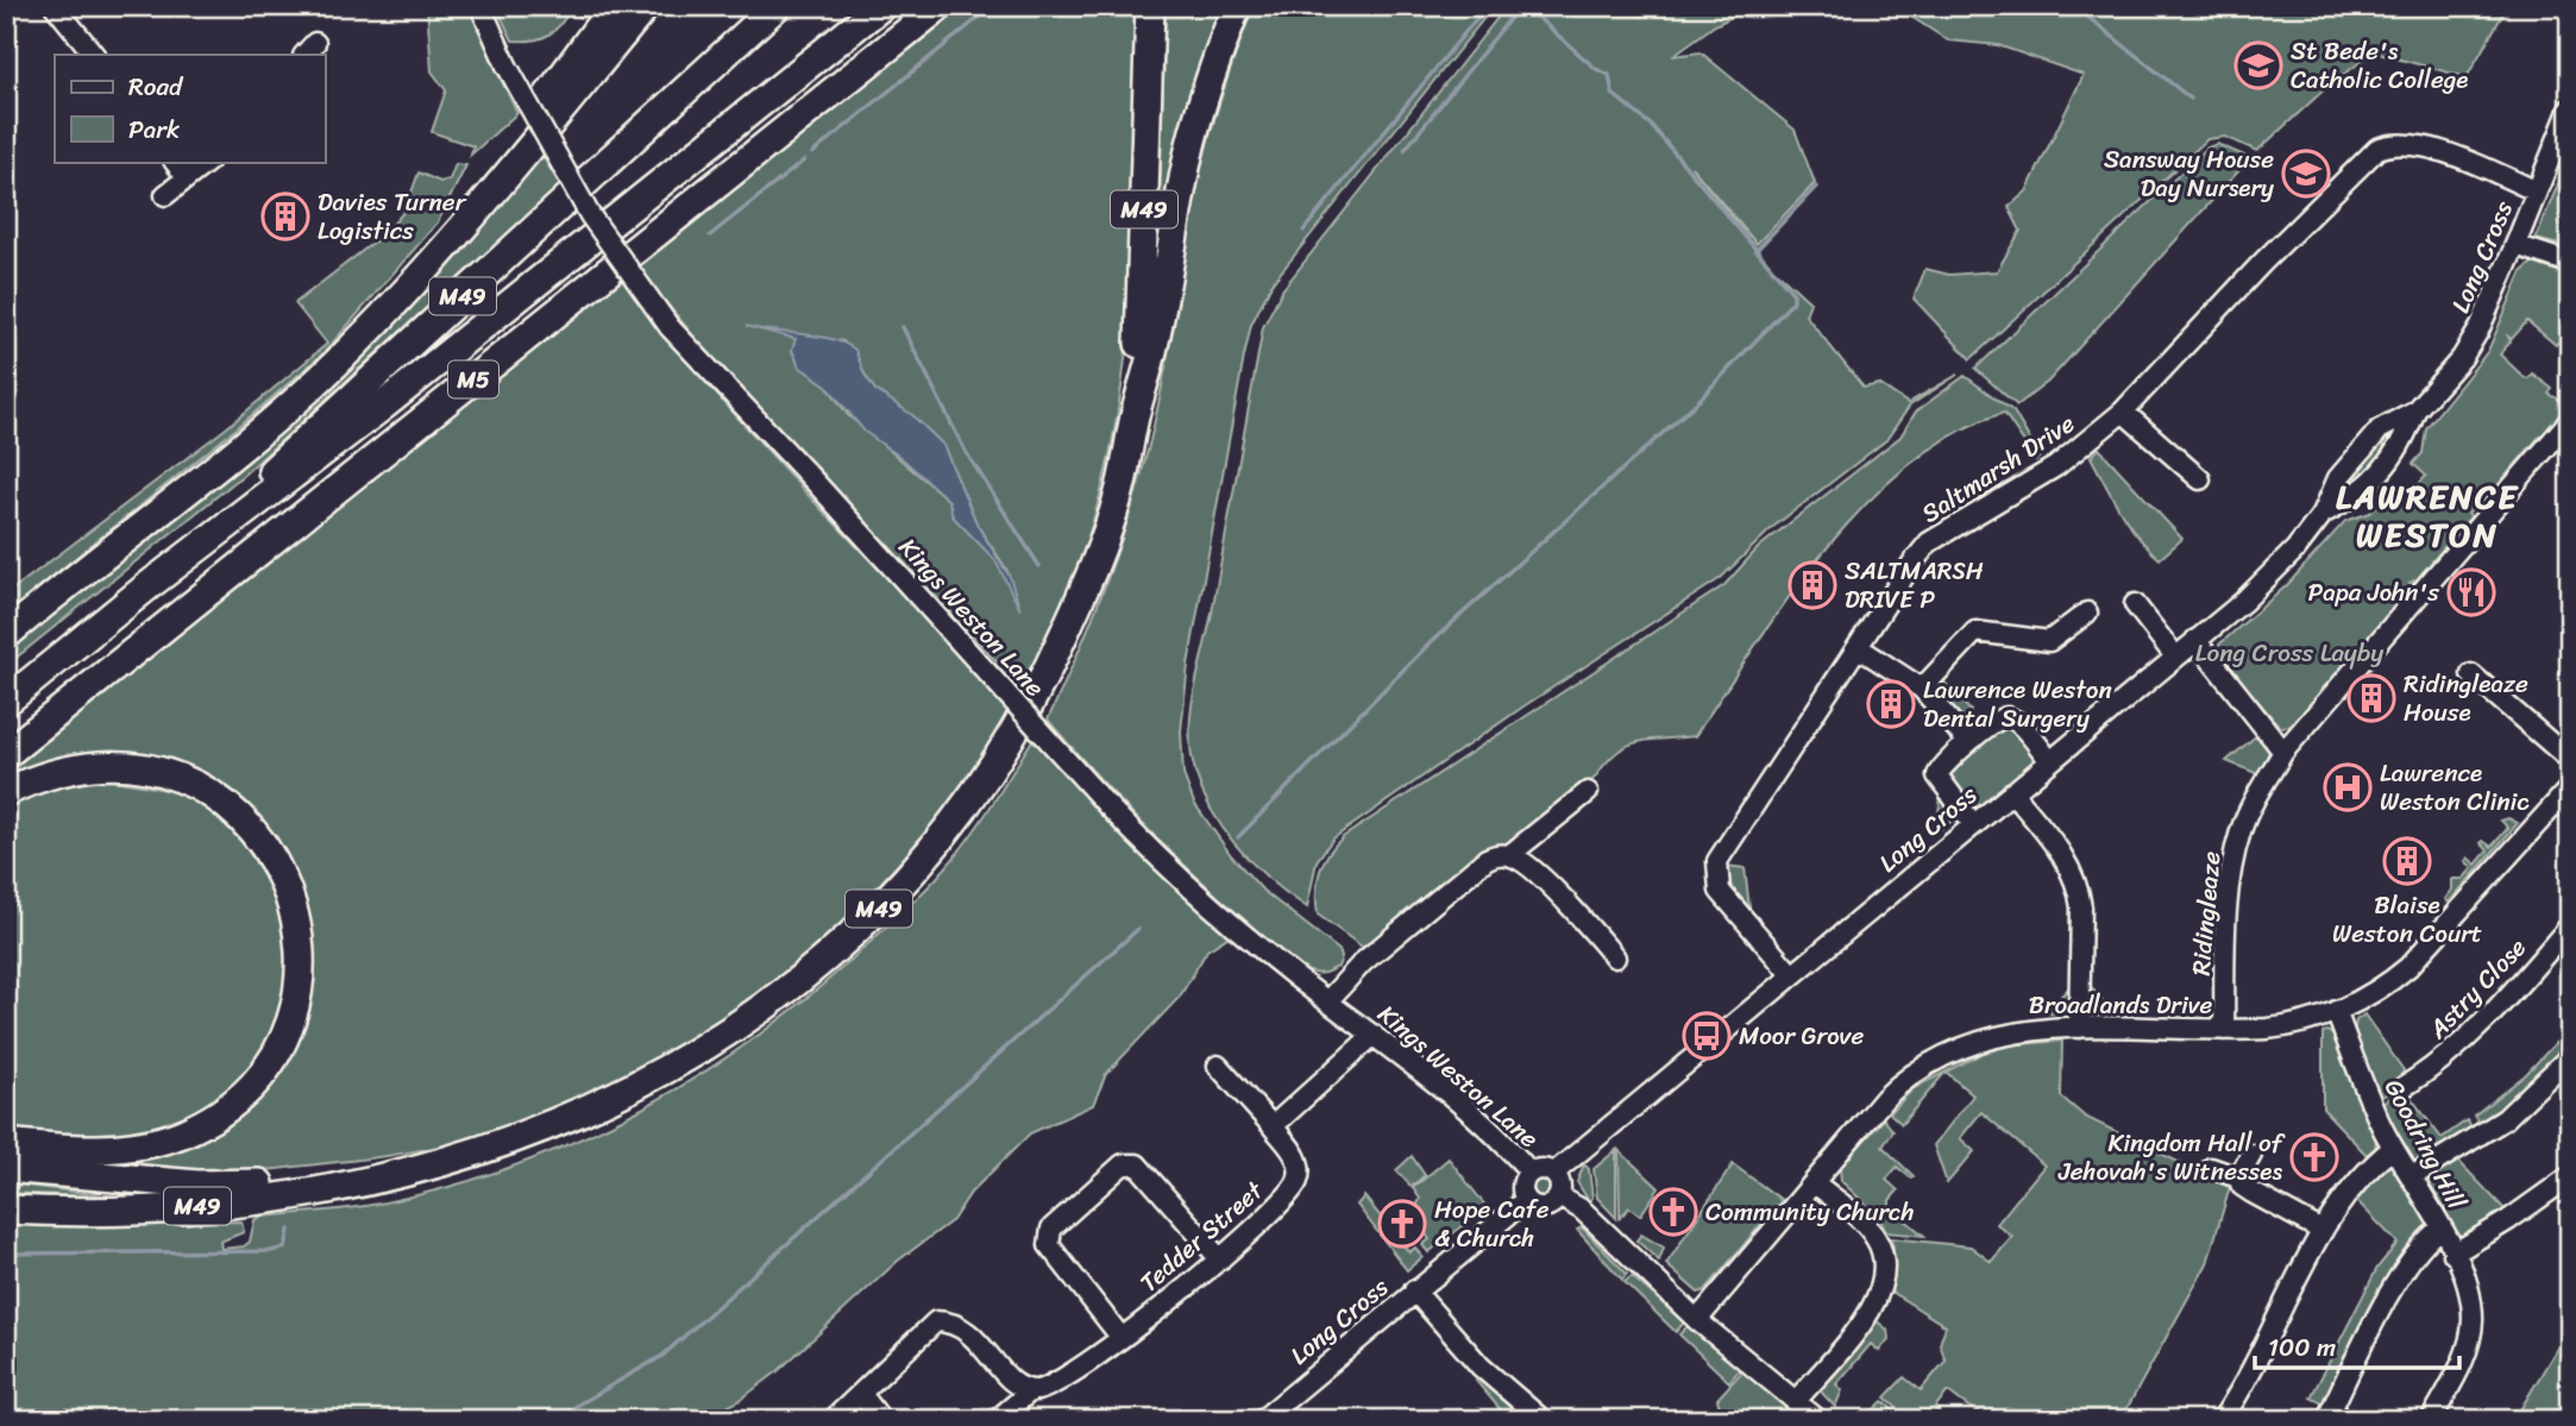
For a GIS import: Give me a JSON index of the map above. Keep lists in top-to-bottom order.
{
  "streets": {
    "highway": ["M49", "M5"],
    "street": [
      "Long Cross",
      "Saltmarsh Drive",
      "Kings Weston Lane",
      "Ridingleaze",
      "Astry Close",
      "Broadlands Drive",
      "Goodring Hill",
      "Tedder Street"
    ]
  },
  "crossings": [
    ["M49", "M5"],
    ["Long Cross", "Saltmarsh Drive"],
    ["Long Cross", "Kings Weston Lane"],
    ["Ridingleaze", "Broadlands Drive"],
    ["Broadlands Drive", "Goodring Hill"]
  ],
  "districts": ["LAWRENCE WESTON"],
  "parks": ["Long Cross Layby"],
  "places": {
    "school or university": ["St Bede's Catholic College", "Sansway House Day Nursery"],
    "building": [
      "Davies Turner Logistics",
      "SALTMARSH DRIVE P",
      "Ridingleaze House",
      "Lawrence Weston Dental Surgery",
      "Blaise Weston Court"
    ],
    "restaurant": ["Papa John's"],
    "hospital": ["Lawrence Weston Clinic"],
    "bus stop": ["Moor Grove"],
    "church": ["Kingdom Hall of Jehovah's Witnesses", "Community Church", "Hope Cafe & Church"]
  },
  "legend": ["Road", "Park"],
  "scale_bar": "100 m"
}
